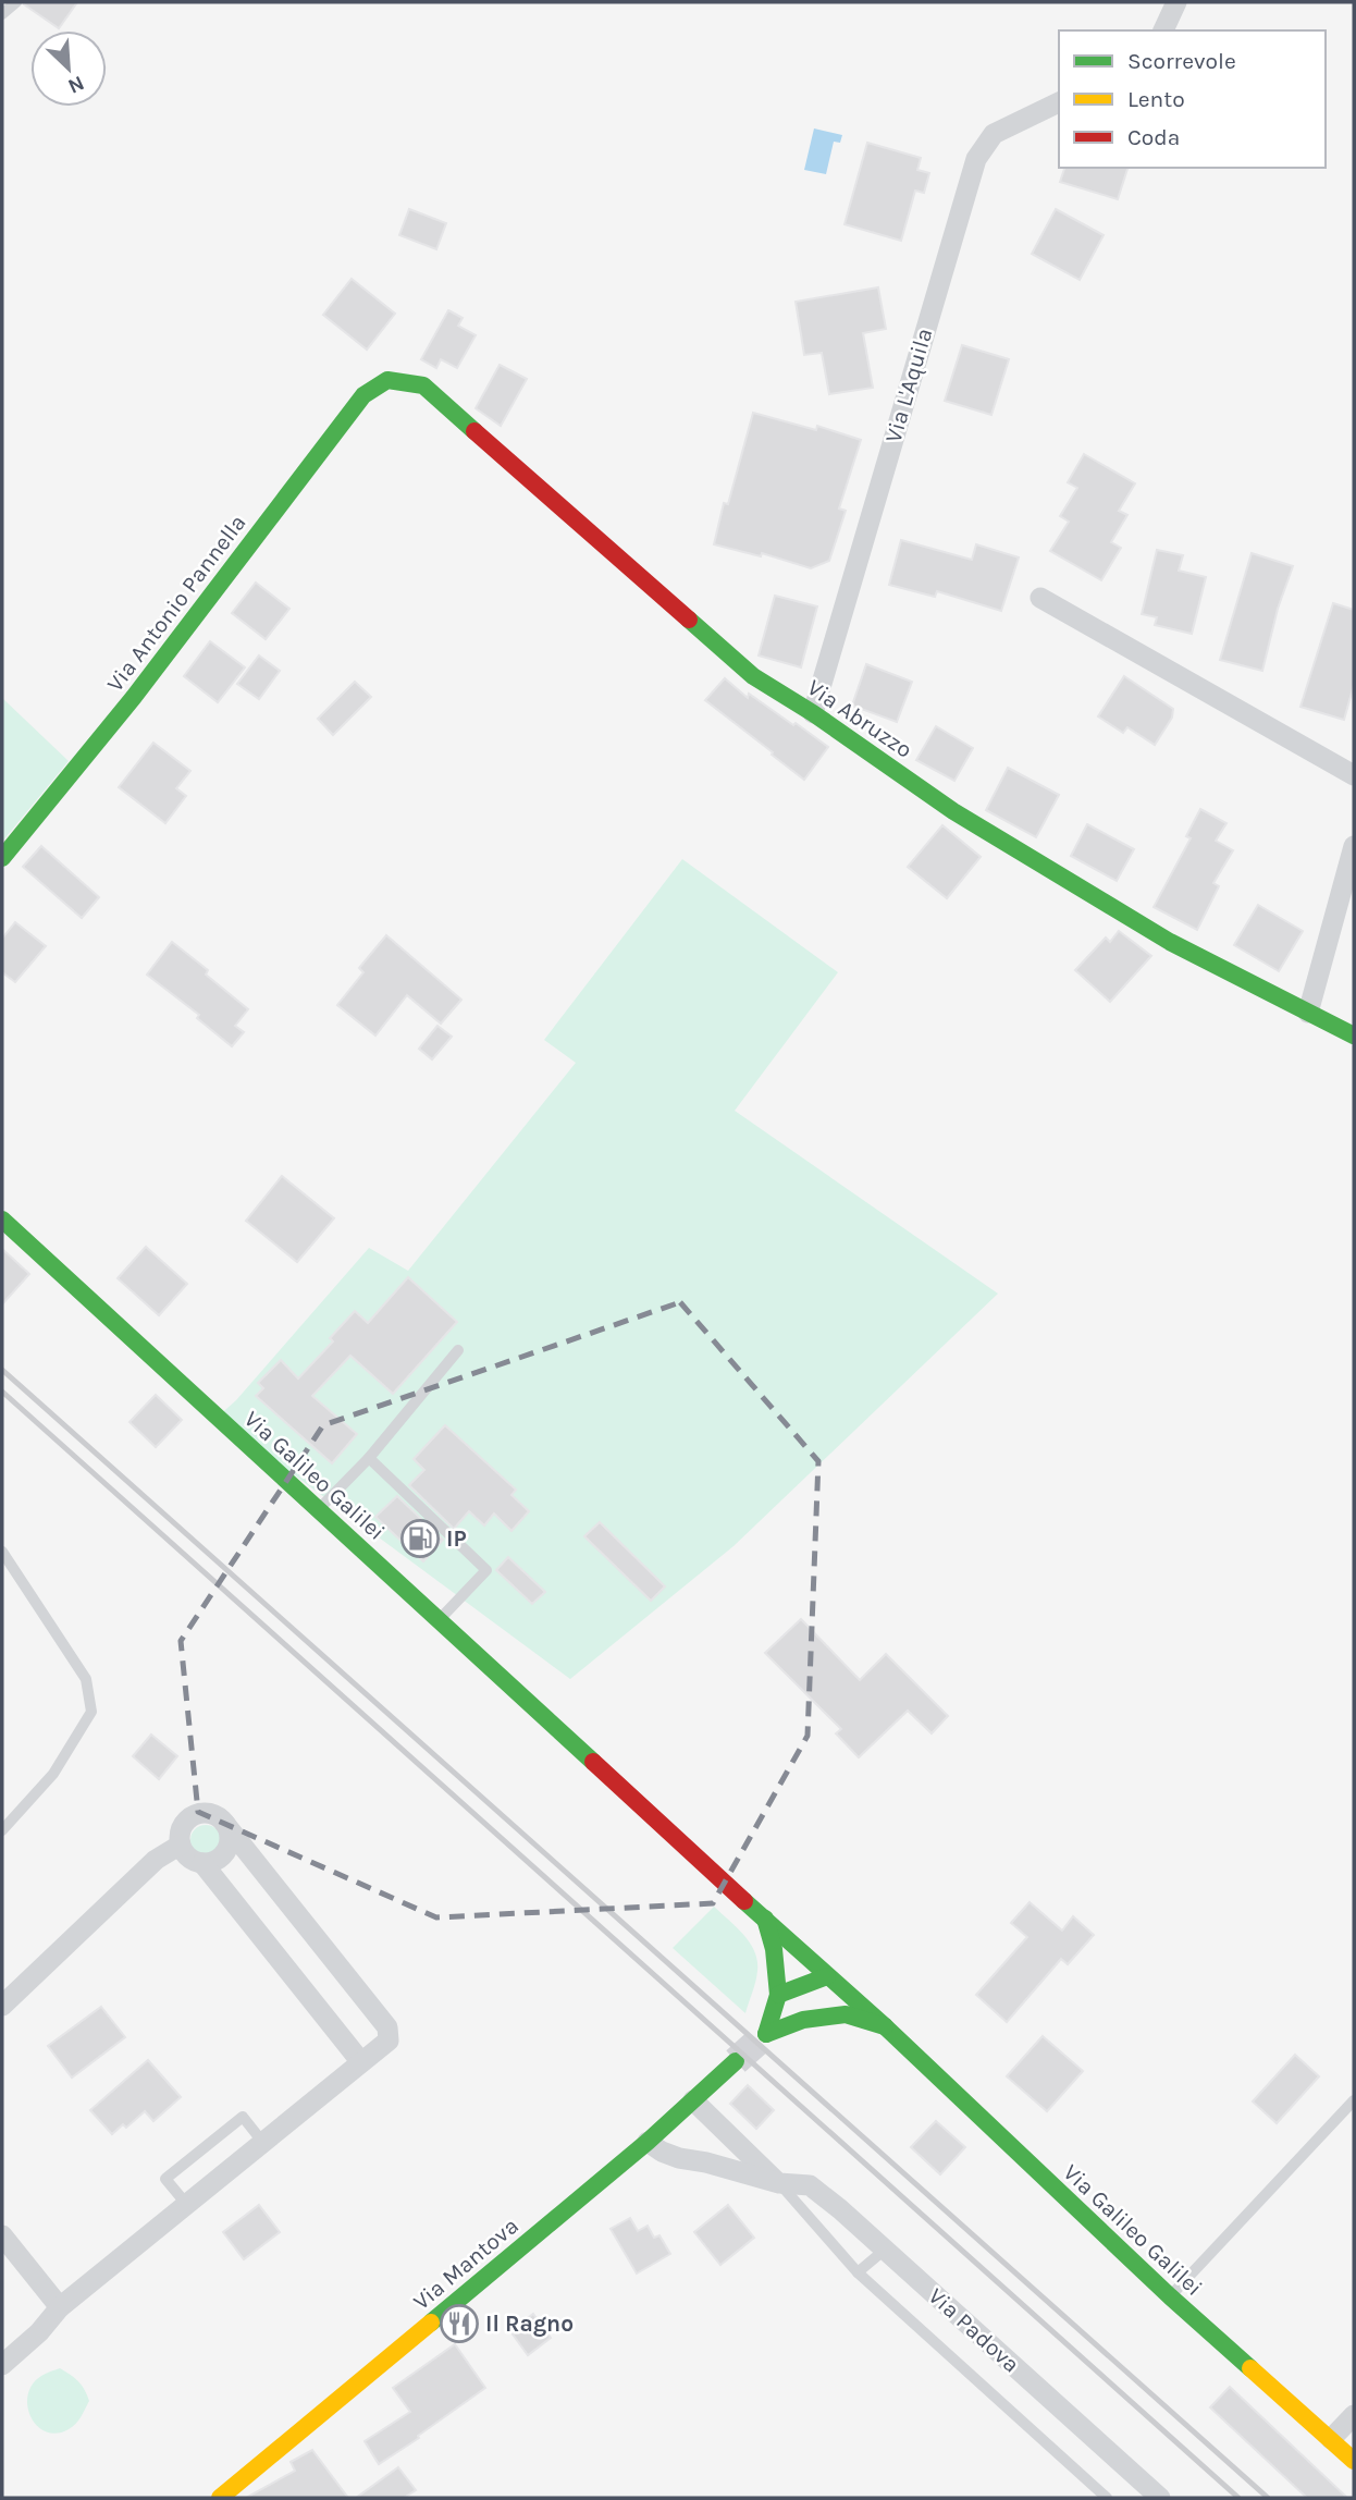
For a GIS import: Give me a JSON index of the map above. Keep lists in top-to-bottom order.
{
  "streets": {
    "street": [
      "Via L'Aquila",
      "Via Antonio Pannella",
      "Via Abruzzo",
      "Via Galileo Galilei",
      "Via Mantova",
      "Via Padova"
    ]
  },
  "crossings": [
    ["Via L'Aquila", "Via Abruzzo"],
    ["Via Antonio Pannella", "Via Abruzzo"],
    ["Via Mantova", "Via Padova"]
  ],
  "places": {
    "fuel station": ["IP"],
    "restaurant": ["Il Ragno"]
  },
  "legend": ["Scorrevole", "Lento", "Coda"],
  "north": "bottom right"
}
